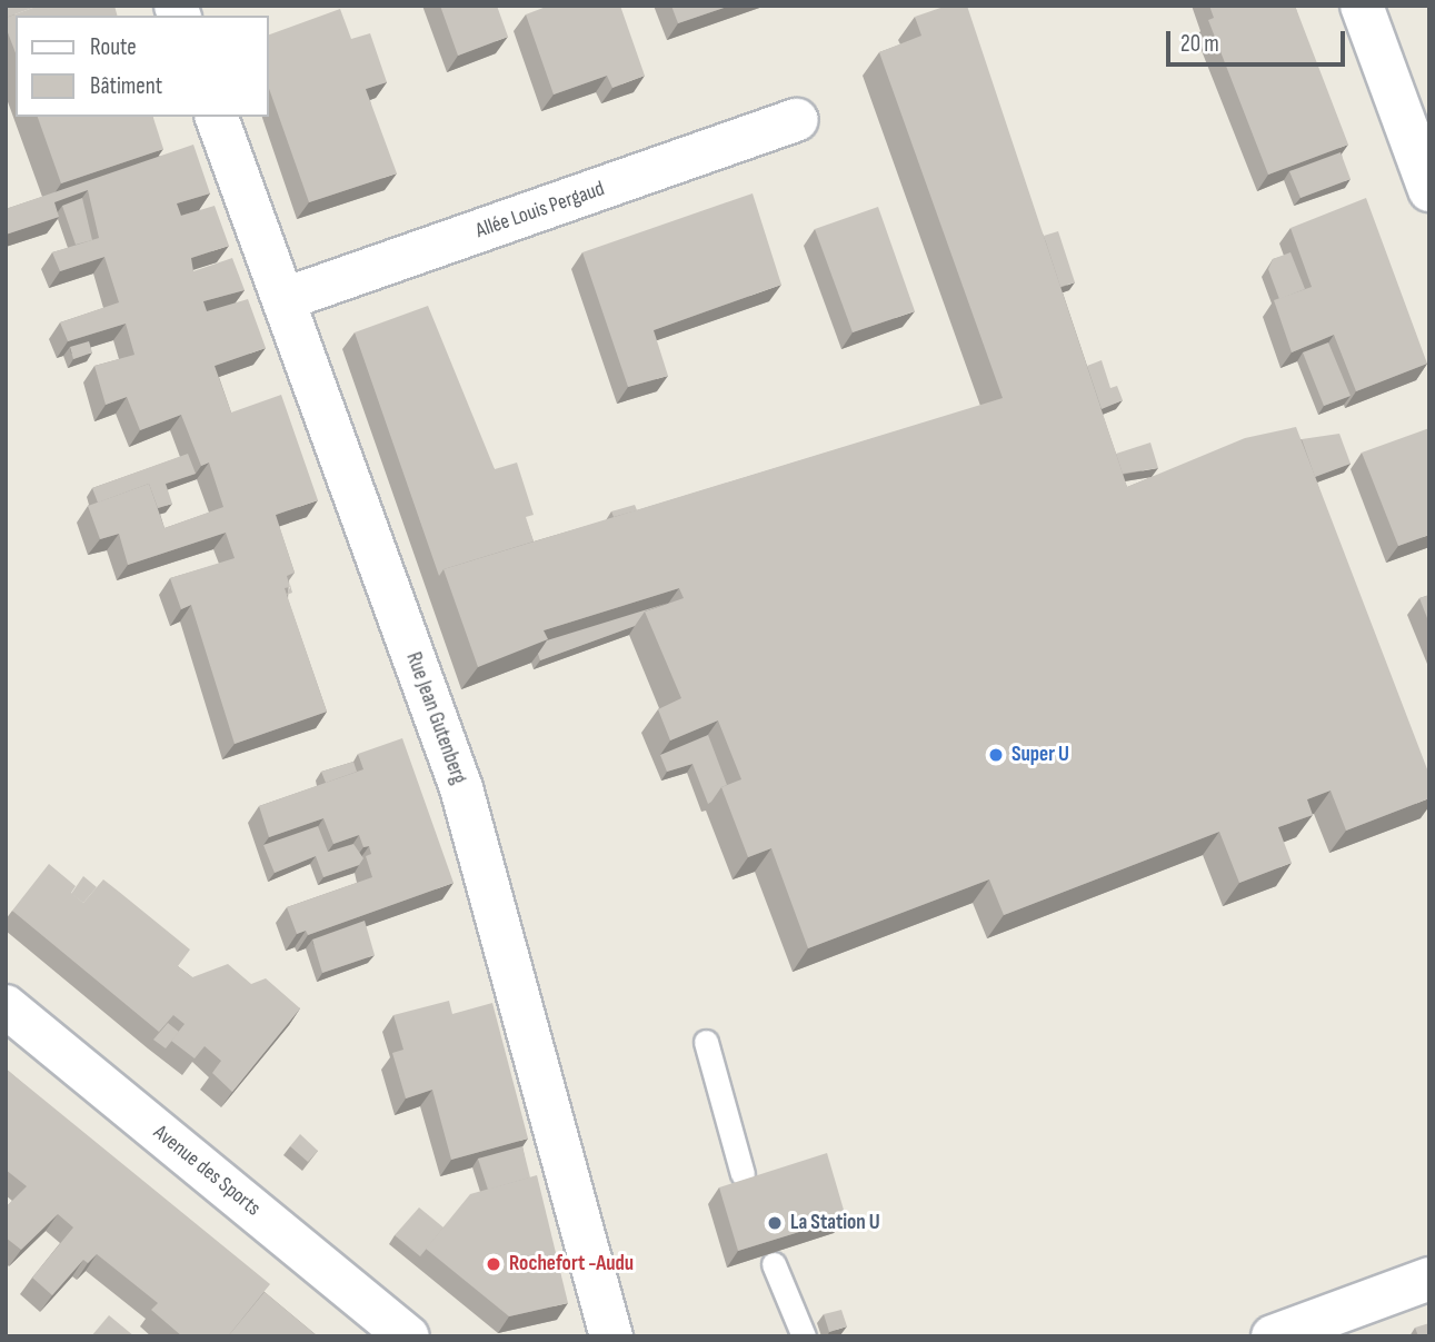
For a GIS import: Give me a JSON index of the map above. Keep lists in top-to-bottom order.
{
  "streets": {
    "street": ["Allée Louis Pergaud", "Rue Jean Gutenberg", "Avenue des Sports"]
  },
  "crossings": [
    ["Allée Louis Pergaud", "Rue Jean Gutenberg"]
  ],
  "places": ["Super U", "La Station U", "Rochefort -Audu"],
  "legend": ["Route", "Bâtiment"],
  "scale_bar": "20 m"
}
